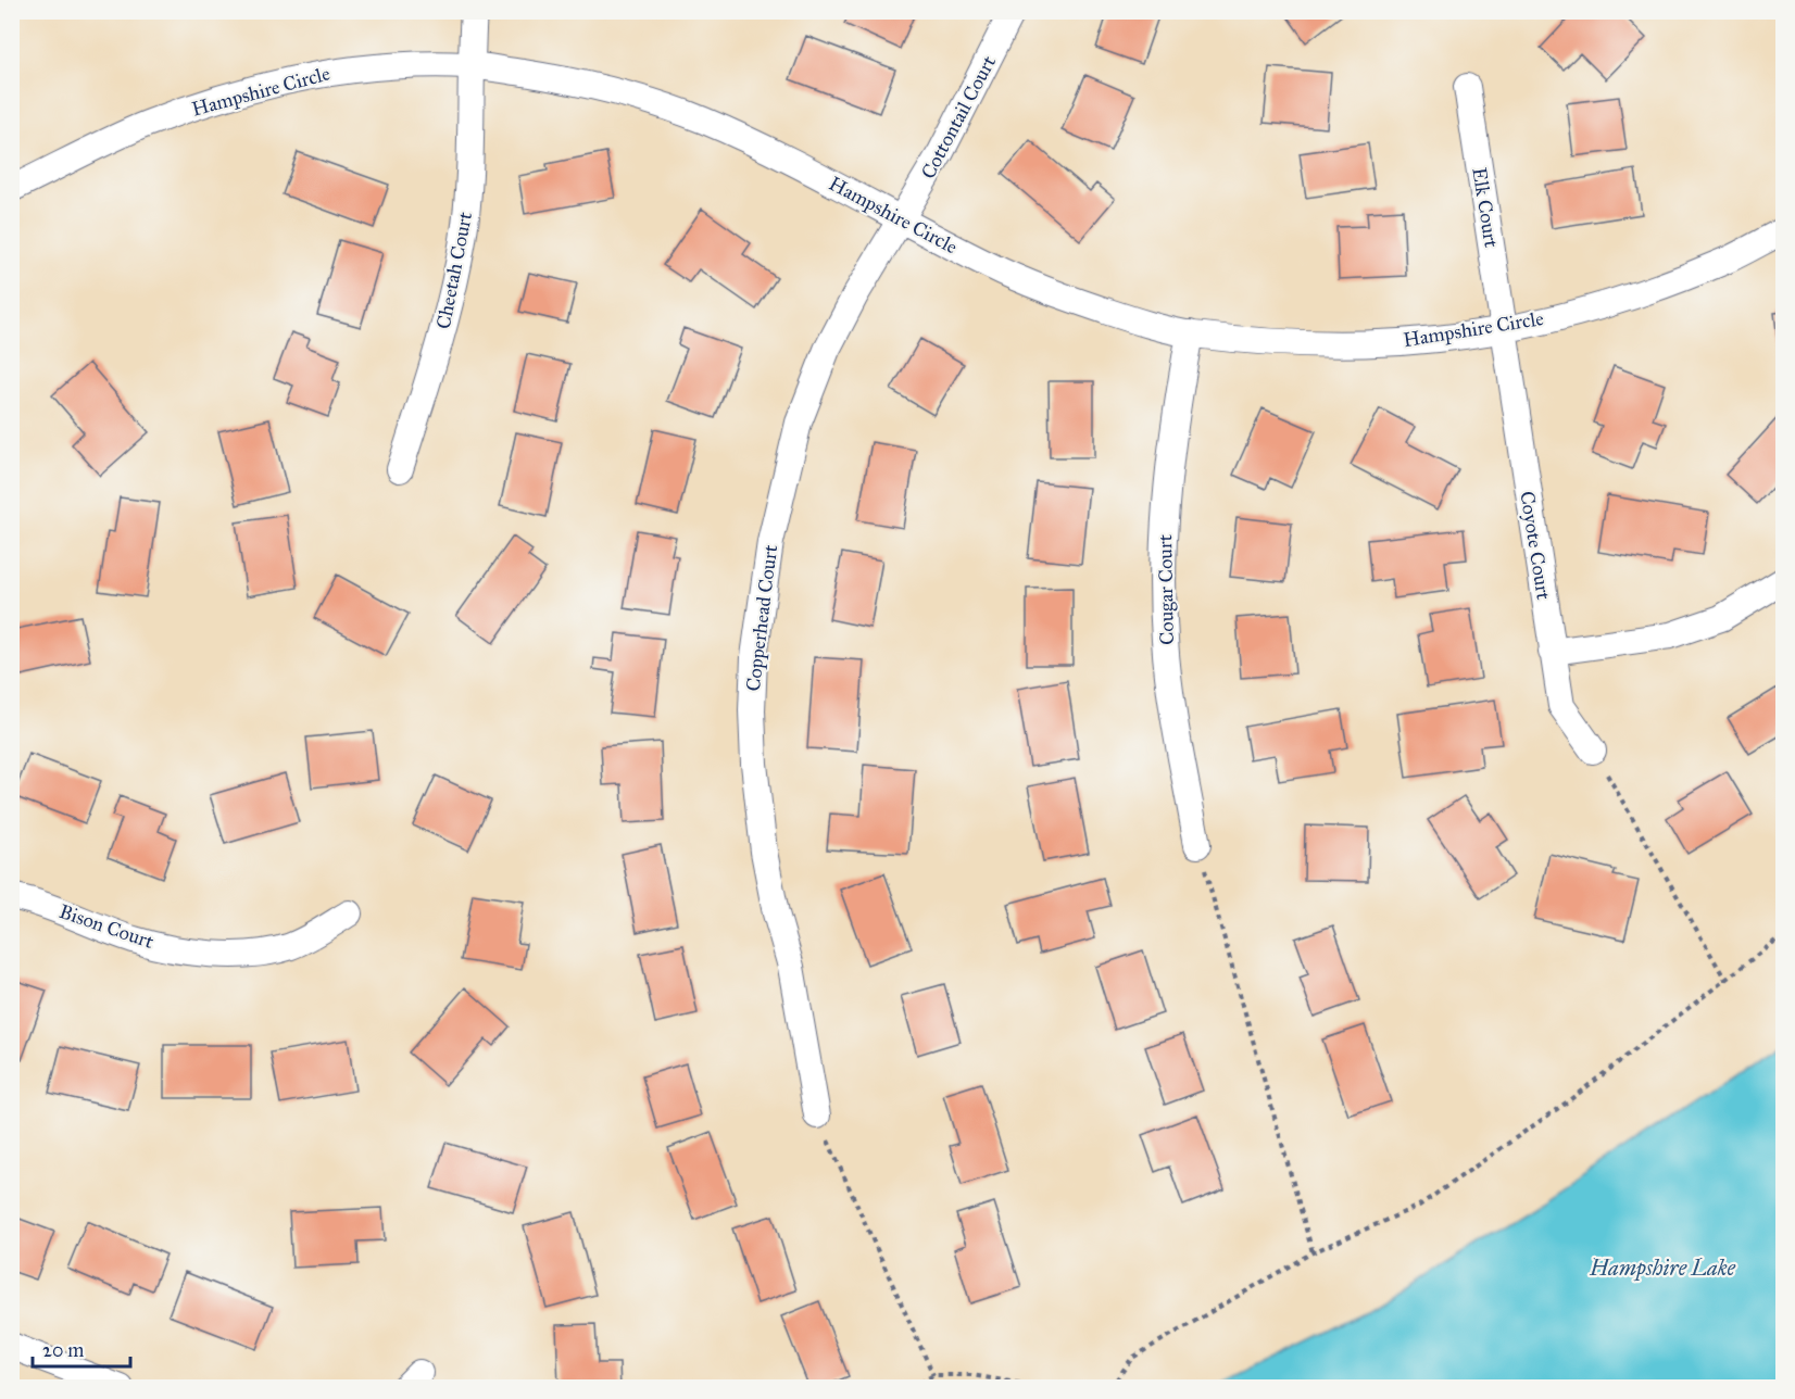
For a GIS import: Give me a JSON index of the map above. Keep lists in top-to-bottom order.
{
  "streets": {
    "street": [
      "Hampshire Circle",
      "Cottontail Court",
      "Elk Court",
      "Cheetah Court",
      "Coyote Court",
      "Cougar Court",
      "Copperhead Court",
      "Bison Court"
    ]
  },
  "crossings": [
    ["Hampshire Circle", "Cottontail Court"],
    ["Hampshire Circle", "Elk Court"],
    ["Hampshire Circle", "Cheetah Court"],
    ["Hampshire Circle", "Coyote Court"],
    ["Hampshire Circle", "Cougar Court"],
    ["Hampshire Circle", "Copperhead Court"],
    ["Cottontail Court", "Copperhead Court"],
    ["Elk Court", "Coyote Court"]
  ],
  "water": ["Hampshire Lake"],
  "scale_bar": "20 m"
}
